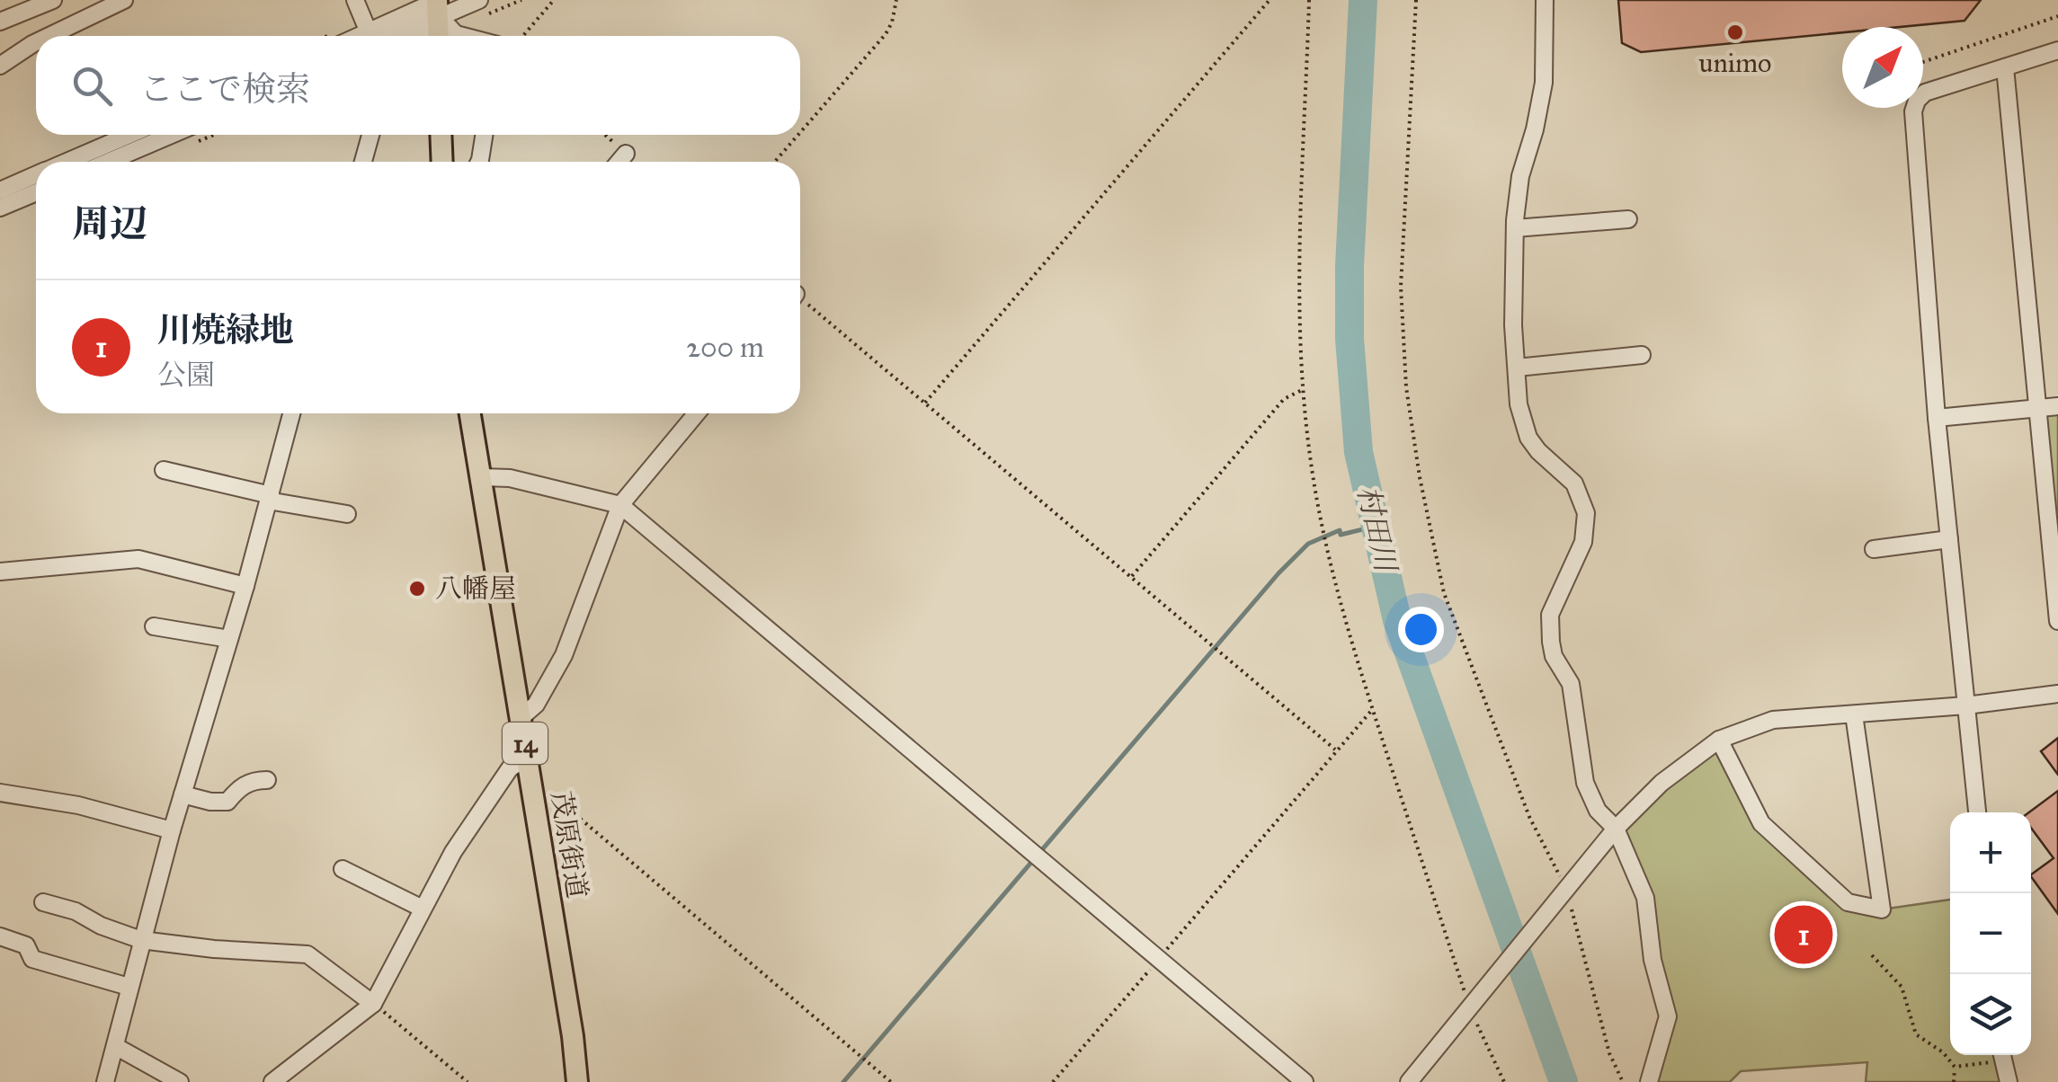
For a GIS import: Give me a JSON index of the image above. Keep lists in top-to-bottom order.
{
  "streets": {
    "main road": ["14", "茂原街道"]
  },
  "water": ["村田川"],
  "places": ["unimo", "八幡屋"],
  "north": "top right",
  "page": {
    "search": "ここで検索",
    "heading": "周辺",
    "list": [
      {
        "mark": "1",
        "name": "川焼緑地",
        "note": "公園",
        "value": "200 m"
      }
    ],
    "map_buttons": ["+", "−"],
    "pins": "1"
  }
}
